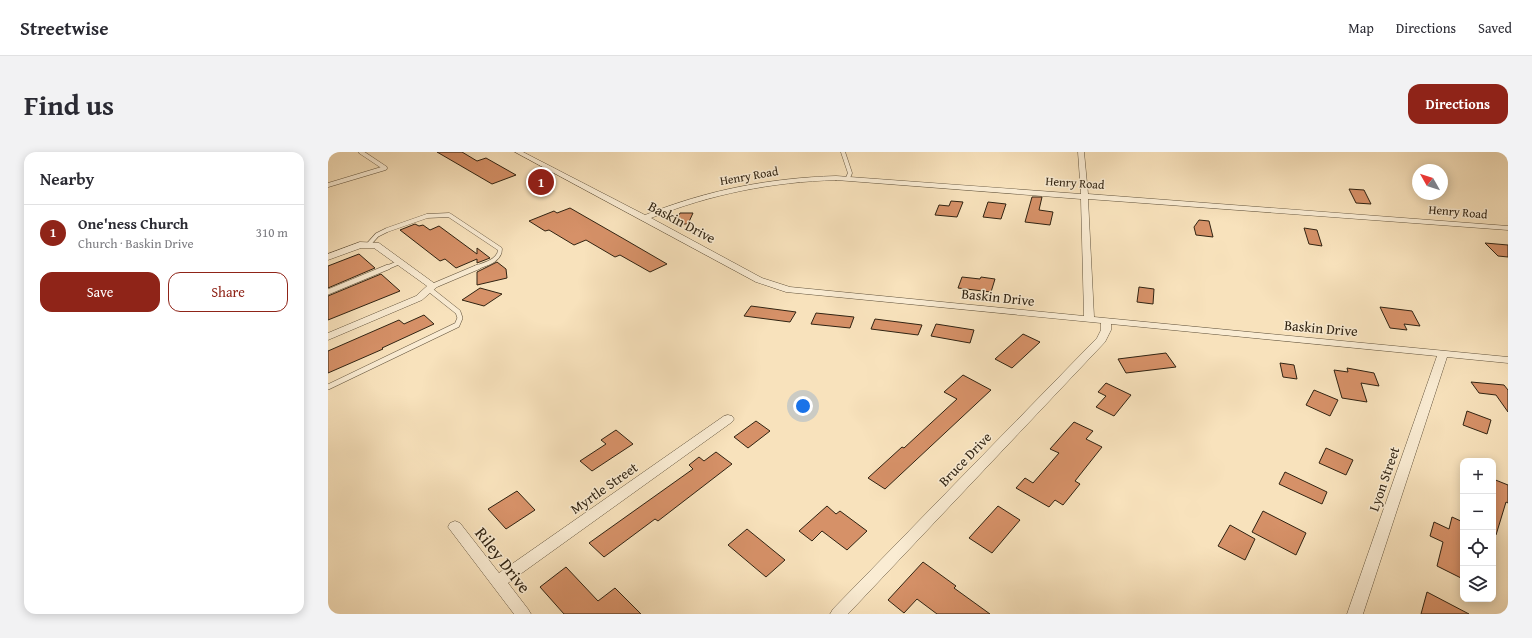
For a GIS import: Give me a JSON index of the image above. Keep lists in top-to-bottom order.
{
  "streets": {
    "street": [
      "Henry Road",
      "Baskin Drive",
      "Bruce Drive",
      "Lyon Street",
      "Myrtle Street",
      "Riley Drive"
    ]
  },
  "crossings": [
    ["Henry Road", "Baskin Drive"],
    ["Baskin Drive", "Bruce Drive"],
    ["Baskin Drive", "Lyon Street"],
    ["Myrtle Street", "Riley Drive"]
  ],
  "north": "top left",
  "page": {
    "header": "Streetwise",
    "nav": ["Map", "Directions", "Saved"],
    "title": "Find us",
    "buttons": [
      "Directions",
      ["Save", "Share"]
    ],
    "heading": "Nearby",
    "pins": "1",
    "list": [
      {
        "mark": "1",
        "name": "One'ness Church",
        "note": "Church · Baskin Drive",
        "value": "310 m"
      }
    ],
    "map_buttons": ["+", "−"]
  }
}
